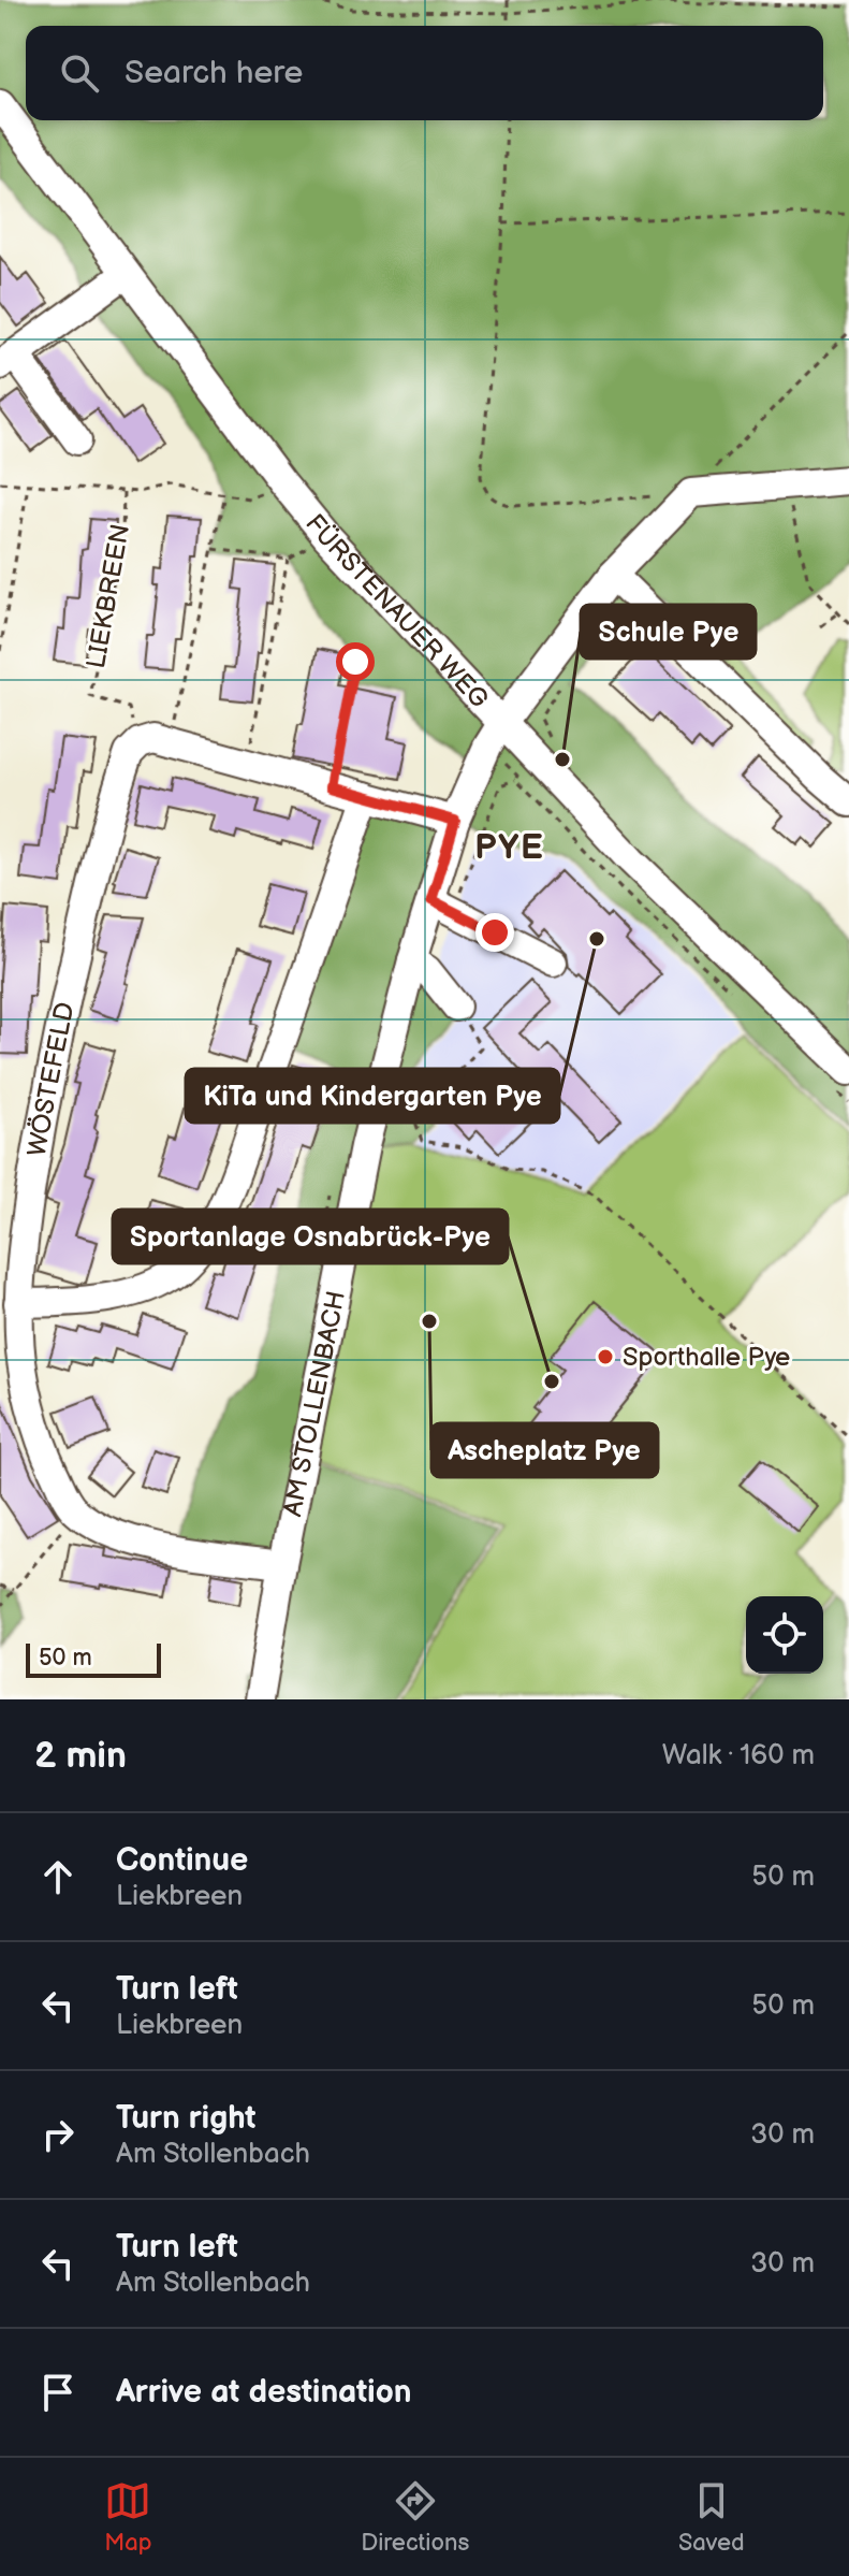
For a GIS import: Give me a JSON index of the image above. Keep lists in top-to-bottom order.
{
  "streets": {
    "street": ["FÜRSTENAUER WEG", "WÖSTEFELD", "AM STOLLENBACH"],
    "path": ["LIEKBREEN"]
  },
  "crossings": [
    ["LIEKBREEN", "WÖSTEFELD"],
    ["FÜRSTENAUER WEG", "AM STOLLENBACH"]
  ],
  "districts": ["PYE"],
  "places": [
    "Schule Pye",
    "KiTa und Kindergarten Pye",
    "Ascheplatz Pye",
    "Sporthalle Pye",
    "Sportanlage Osnabrück-Pye"
  ],
  "scale_bar": "50 m",
  "page": {
    "search": "Search here",
    "scale": "50 m",
    "heading": ["2 min", "Walk · 160 m"],
    "list": [
      ["Continue", "Liekbreen", "50 m"],
      ["Turn left", "Liekbreen", "50 m"],
      ["Turn right", "Am Stollenbach", "30 m"],
      ["Turn left", "Am Stollenbach", "30 m"],
      "Arrive at destination"
    ],
    "nav": ["Map", "Directions", "Saved"]
  }
}
